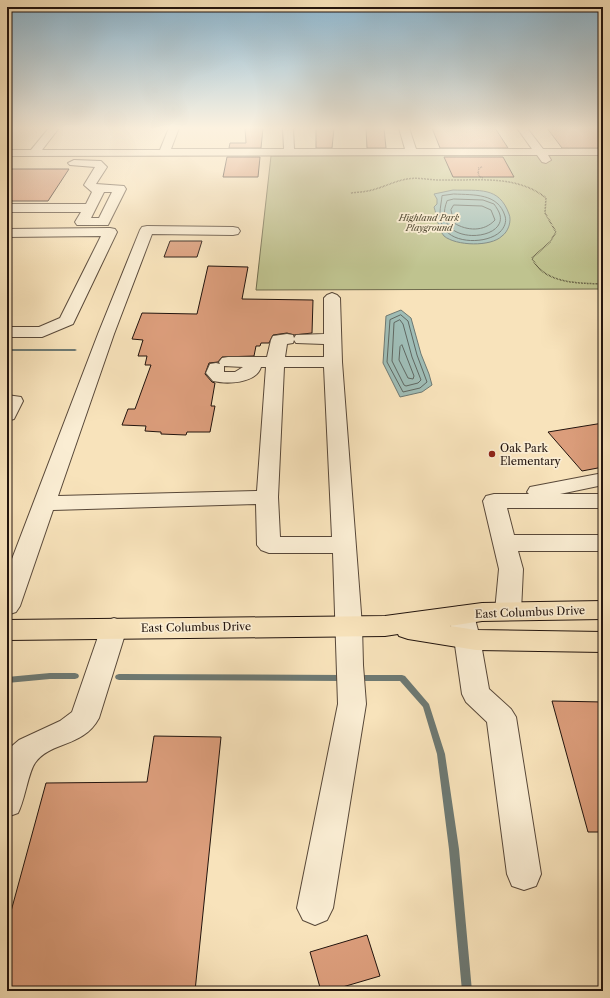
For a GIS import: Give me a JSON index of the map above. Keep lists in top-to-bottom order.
{
  "streets": {
    "main road": ["East Columbus Drive"]
  },
  "parks": ["Highland Park Playground"],
  "places": ["Oak Park Elementary"]
}
